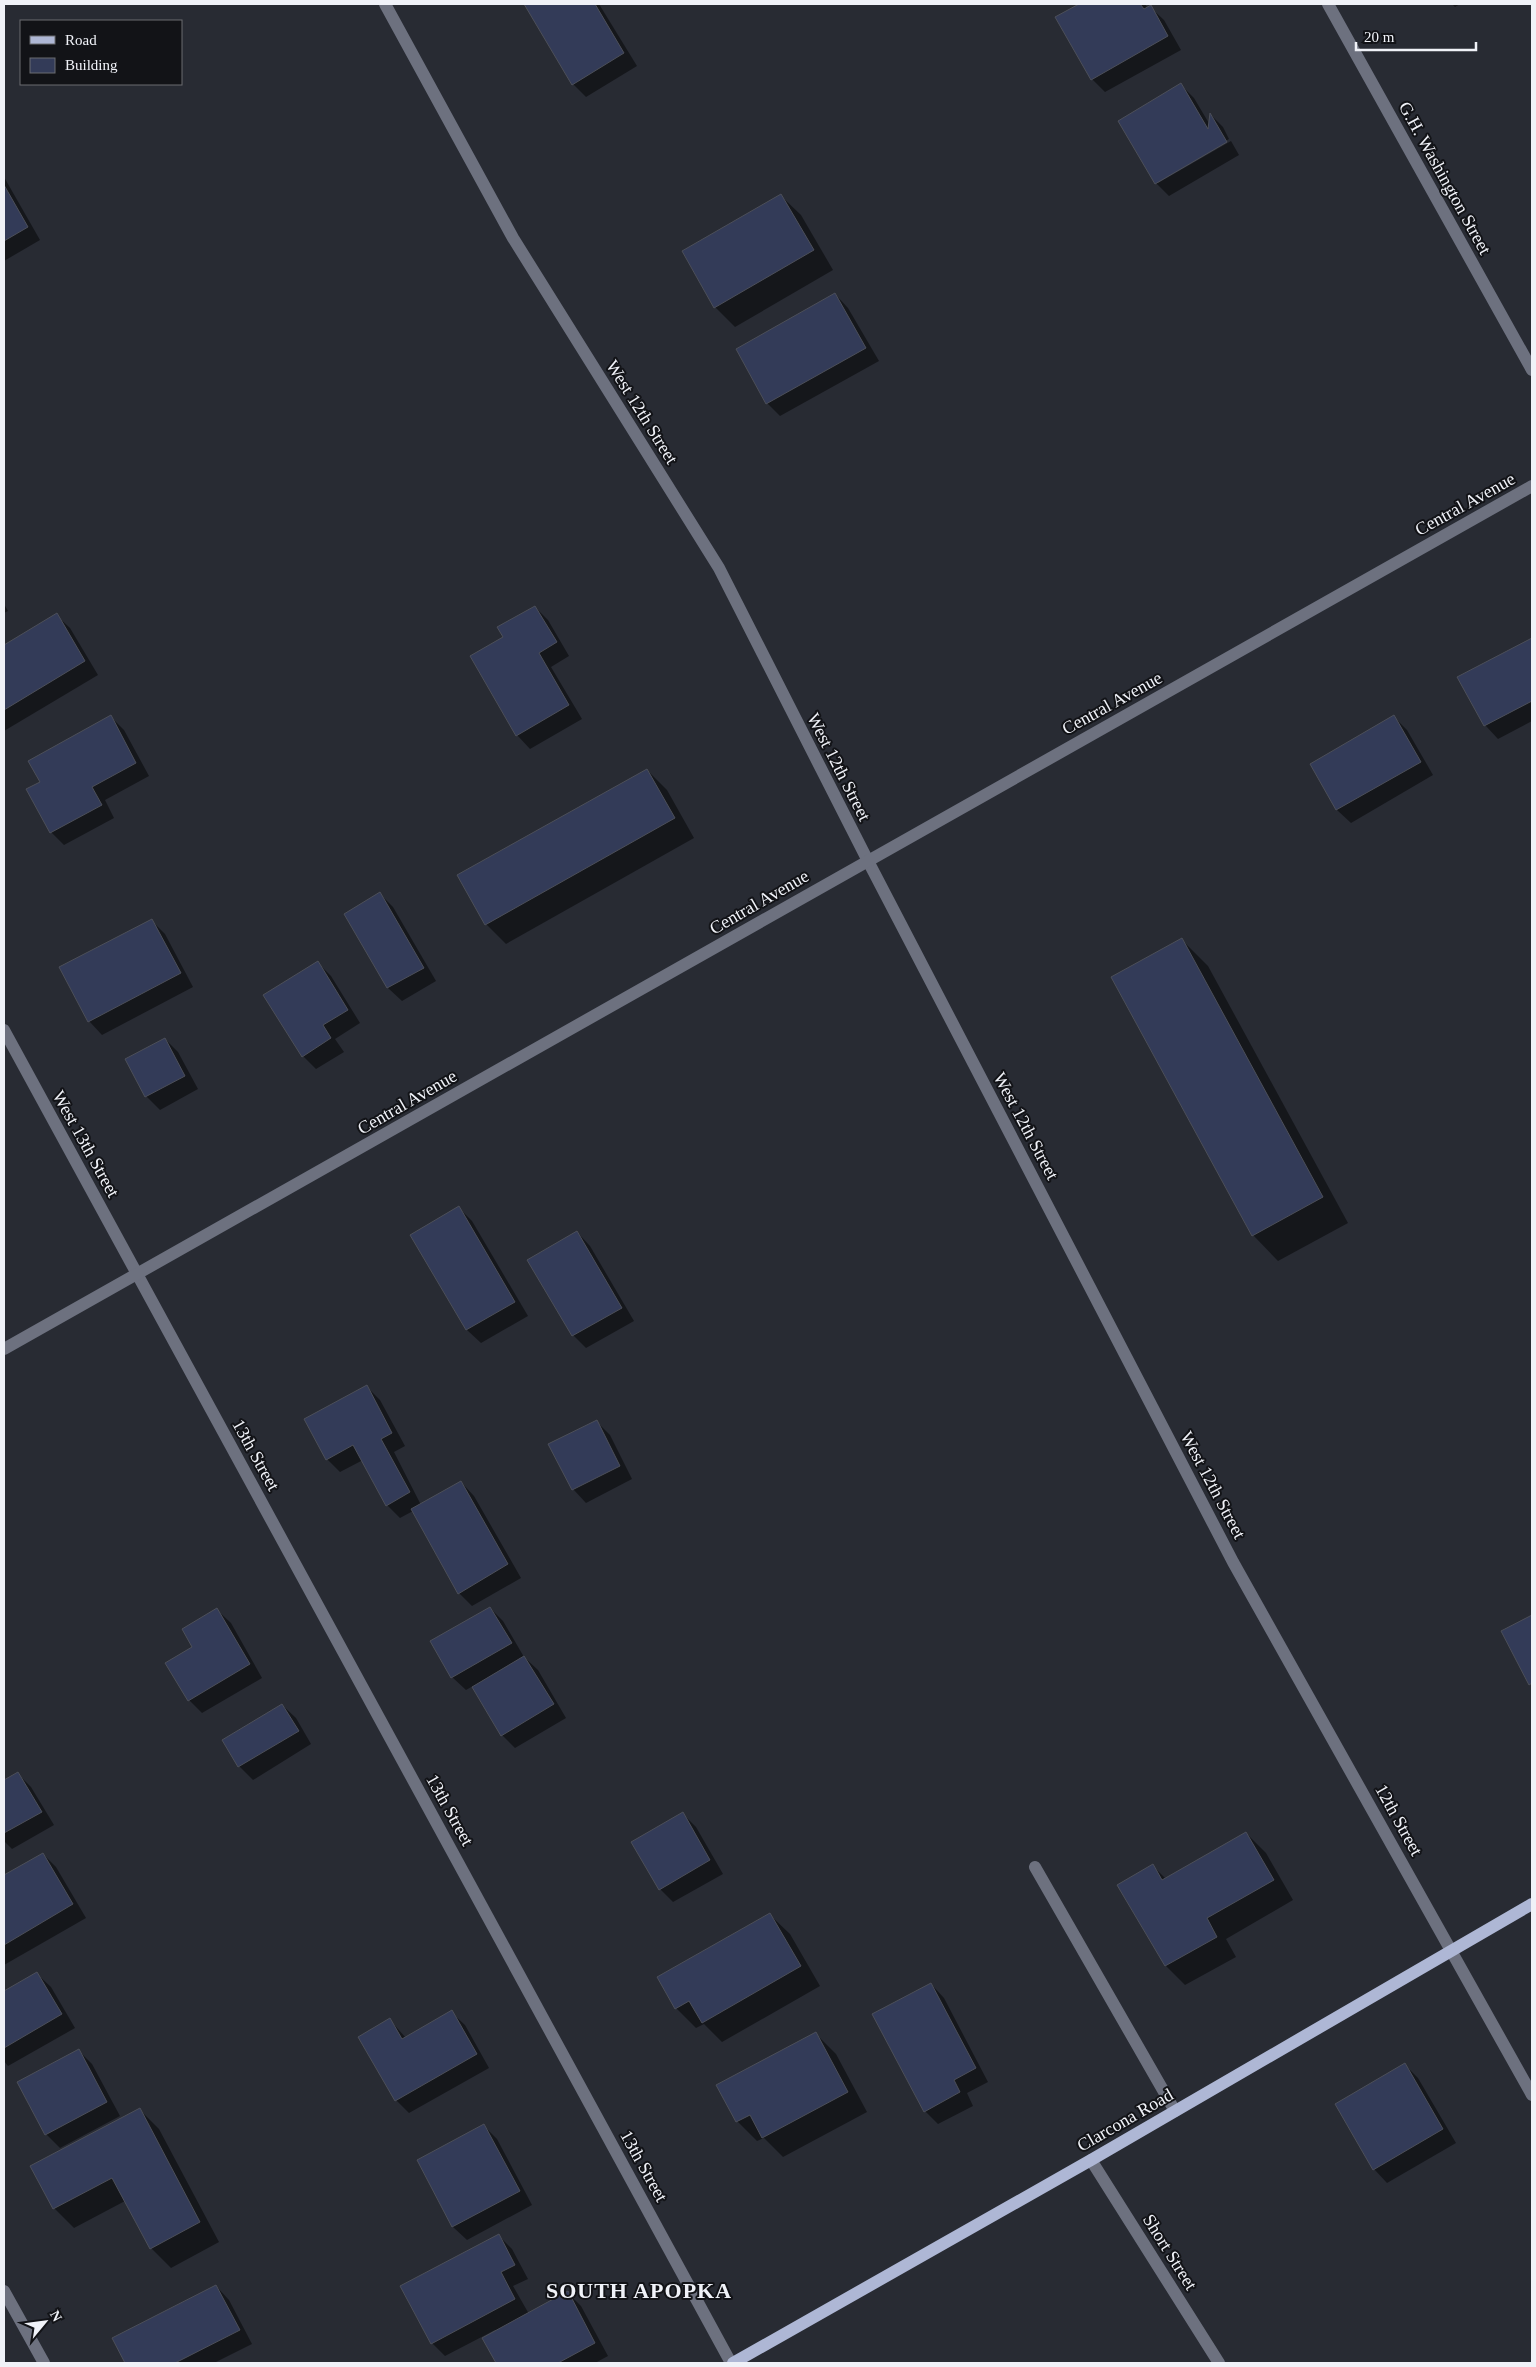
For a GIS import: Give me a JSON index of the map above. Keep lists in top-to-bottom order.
{
  "streets": {
    "main road": ["Clarcona Road"],
    "street": [
      "G.H. Washington Street",
      "West 12th Street",
      "Central Avenue",
      "West 13th Street",
      "13th Street",
      "12th Street",
      "Short Street"
    ]
  },
  "crossings": [
    ["West 12th Street", "Central Avenue"],
    ["West 12th Street", "12th Street"],
    ["Central Avenue", "West 13th Street"],
    ["Central Avenue", "13th Street"],
    ["West 13th Street", "13th Street"],
    ["13th Street", "Clarcona Road"],
    ["12th Street", "Clarcona Road"],
    ["Clarcona Road", "Short Street"]
  ],
  "districts": ["SOUTH APOPKA"],
  "legend": ["Road", "Building"],
  "scale_bar": "20 m",
  "north": "top right"
}
